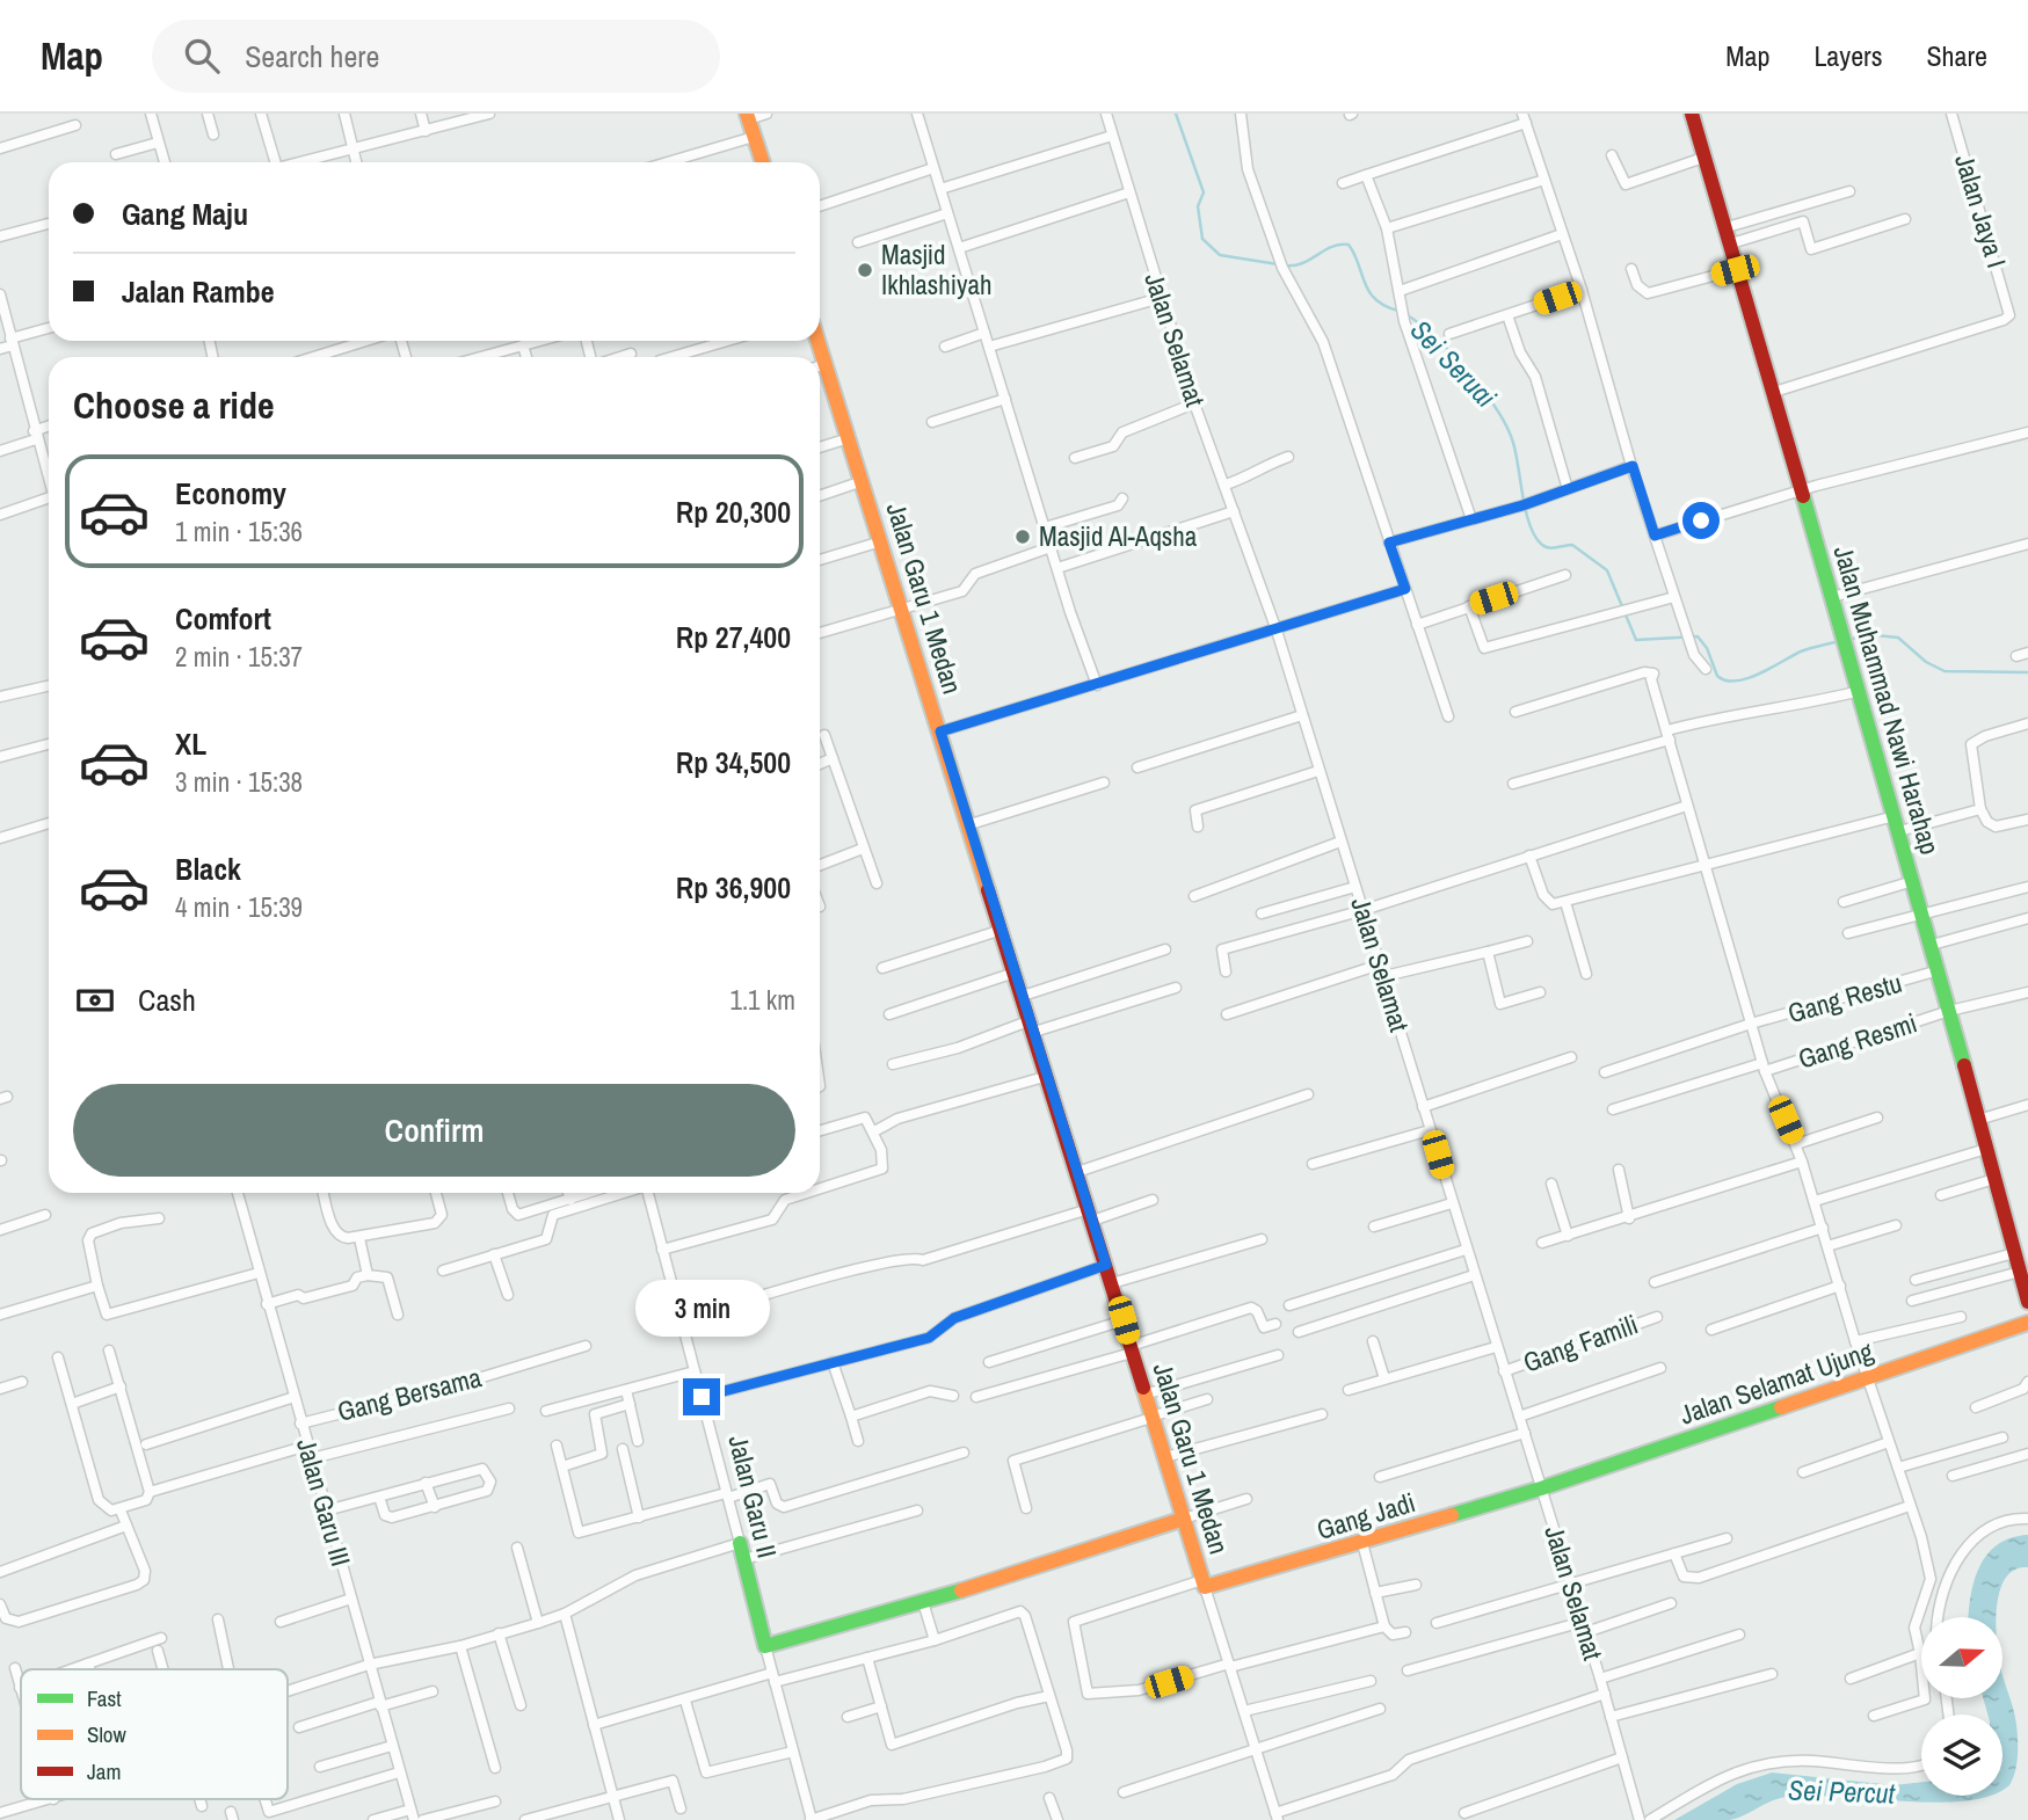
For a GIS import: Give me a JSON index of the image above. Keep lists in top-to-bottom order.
{
  "streets": {
    "street": [
      "Jalan Jaya I",
      "Jalan Selamat",
      "Jalan Garu 1 Medan",
      "Jalan Muhammad Nawi Harahap",
      "Gang Restu",
      "Gang Resmi",
      "Gang Famili",
      "Jalan Selamat Ujung",
      "Gang Bersama",
      "Jalan Garu II",
      "Jalan Garu III",
      "Gang Jadi"
    ]
  },
  "crossings": [
    ["Jalan Jaya I", "Jalan Muhammad Nawi Harahap"],
    ["Jalan Selamat", "Gang Famili"],
    ["Jalan Selamat", "Jalan Selamat Ujung"],
    ["Jalan Selamat", "Gang Jadi"],
    ["Jalan Garu 1 Medan", "Gang Jadi"],
    ["Jalan Muhammad Nawi Harahap", "Gang Restu"],
    ["Jalan Muhammad Nawi Harahap", "Gang Resmi"],
    ["Jalan Selamat Ujung", "Gang Jadi"],
    ["Gang Bersama", "Jalan Garu III"]
  ],
  "water": ["Sei Seruai", "Sei Percut"],
  "places": ["Masjid Ikhlashiyah", "Masjid Al-Aqsha"],
  "legend": ["Fast", "Slow", "Jam"],
  "north": "right",
  "page": {
    "header": "Map",
    "search": "Search here",
    "nav": ["Map", "Layers", "Share"],
    "banner": ["Gang Maju", "Jalan Rambe"],
    "heading": "Choose a ride",
    "list": [
      {
        "name": "Economy",
        "note": "1 min · 15:36",
        "value": "Rp 20,300"
      },
      {
        "name": "Comfort",
        "note": "2 min · 15:37",
        "value": "Rp 27,400"
      },
      {
        "name": "XL",
        "note": "3 min · 15:38",
        "value": "Rp 34,500"
      },
      {
        "name": "Black",
        "note": "4 min · 15:39",
        "value": "Rp 36,900"
      }
    ],
    "pay": ["Cash", "1.1 km"],
    "buttons": "Confirm",
    "bubble": "3 min"
  }
}
